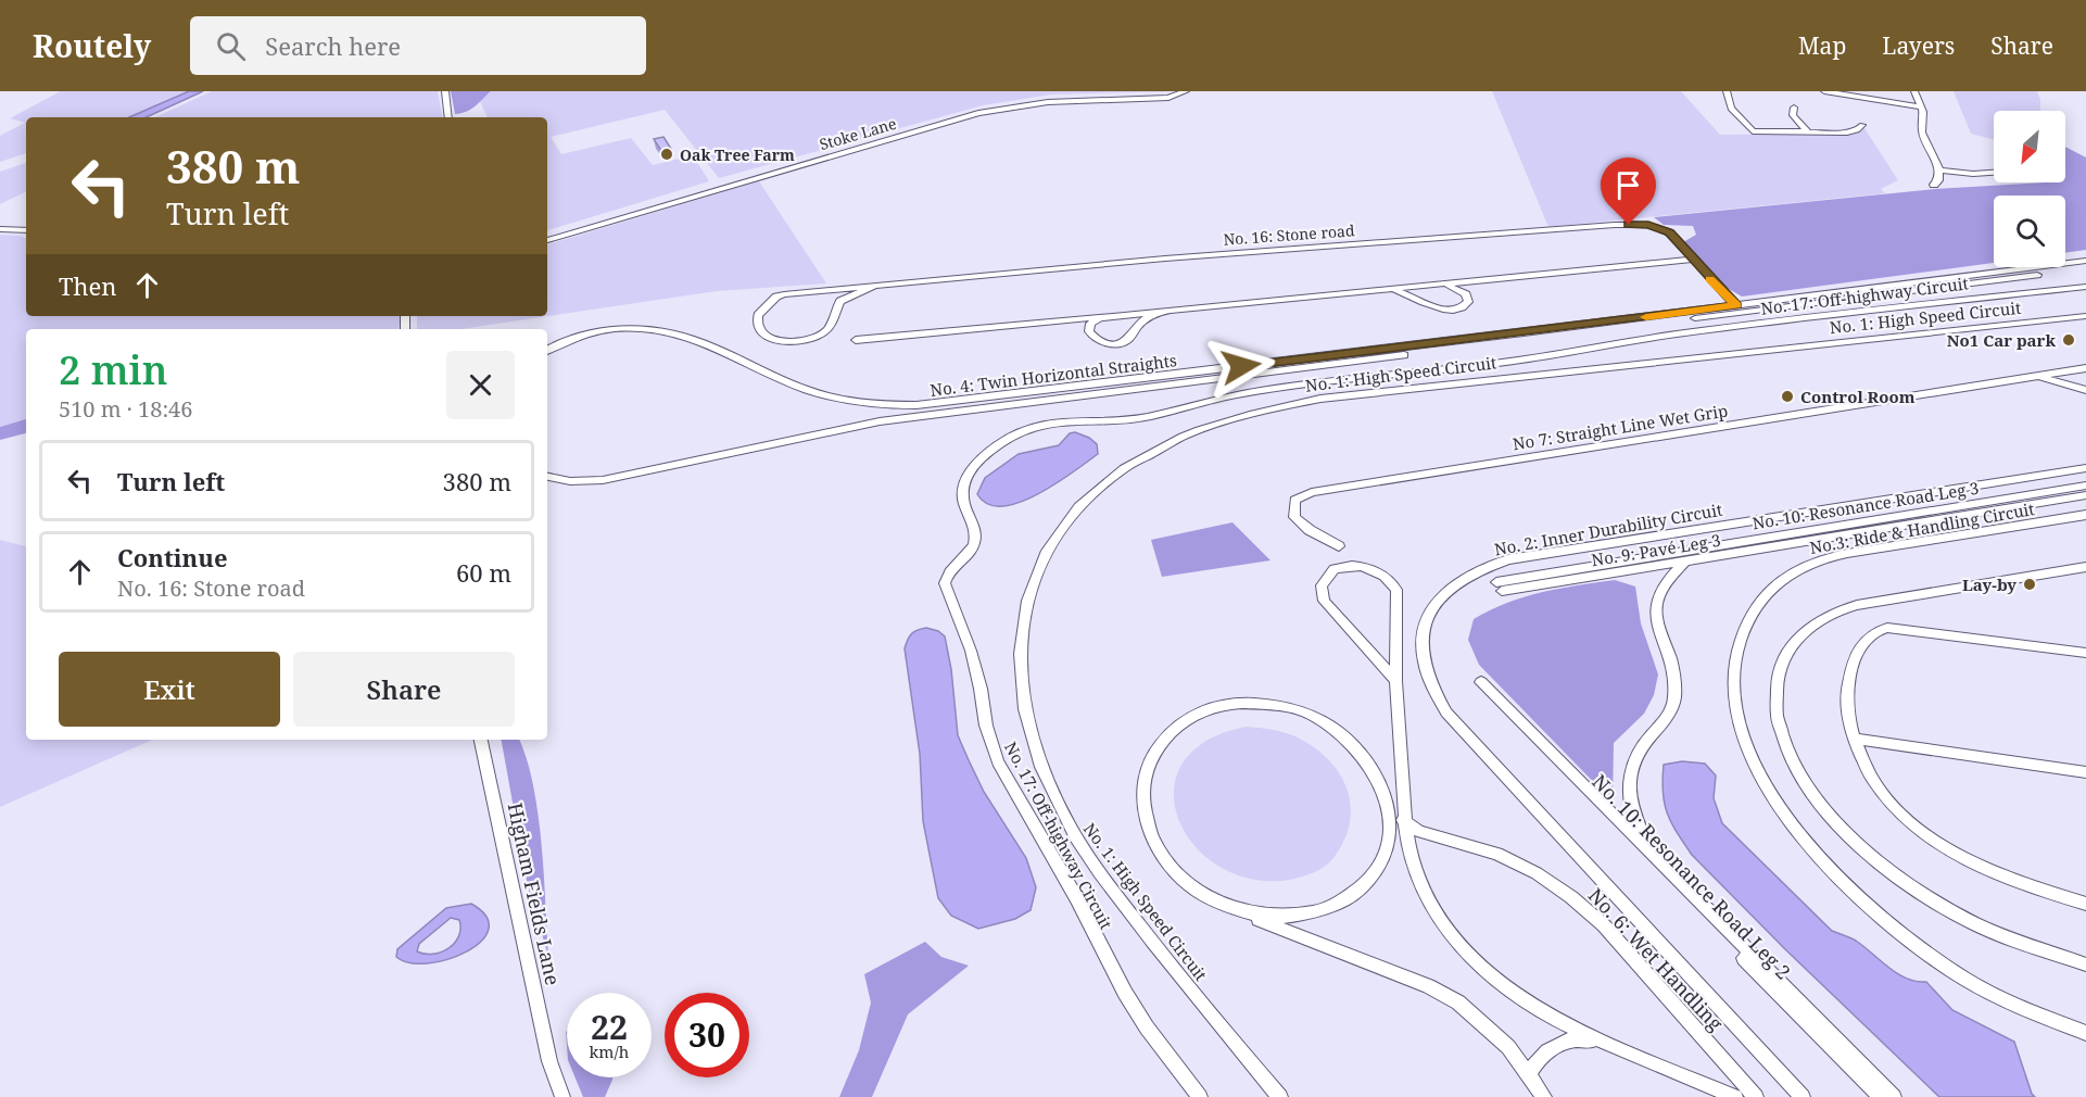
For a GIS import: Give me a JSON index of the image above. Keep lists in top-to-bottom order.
{
  "streets": {
    "street": [
      "Stoke Lane",
      "No. 16: Stone road",
      "No. 17: Off-highway Circuit",
      "No. 1: High Speed Circuit",
      "No. 4: Twin Horizontal Straights",
      "No 7: Straight Line Wet Grip",
      "No. 10: Resonance Road Leg 3",
      "No.3: Ride & Handling Circuit",
      "No. 2: Inner Durability Circuit",
      "No. 9: Pavé Leg 3",
      "No. 10: Resonance Road Leg 2",
      "Higham Fields Lane",
      "No. 6: Wet Handling"
    ]
  },
  "crossings": [
    ["No. 16: Stone road", "No. 4: Twin Horizontal Straights"],
    ["No. 10: Resonance Road Leg 3", "No. 9: Pavé Leg 3"]
  ],
  "places": [
    "Oak Tree Farm",
    "No1 Car park",
    "Control Room",
    "Lay-by"
  ],
  "north": "bottom left",
  "page": {
    "header": "Routely",
    "search": "Search here",
    "nav": ["Map", "Layers", "Share"],
    "turn": ["380 m", "Turn left"],
    "then": "Then",
    "heading": ["2 min", "510 m · 18:46"],
    "list": [
      {
        "name": "Turn left",
        "value": "380 m"
      },
      {
        "name": "Continue",
        "note": "No. 16: Stone road",
        "value": "60 m"
      }
    ],
    "buttons": ["Exit", "Share"],
    "speed": "22 km/h",
    "limit": "30"
  }
}
